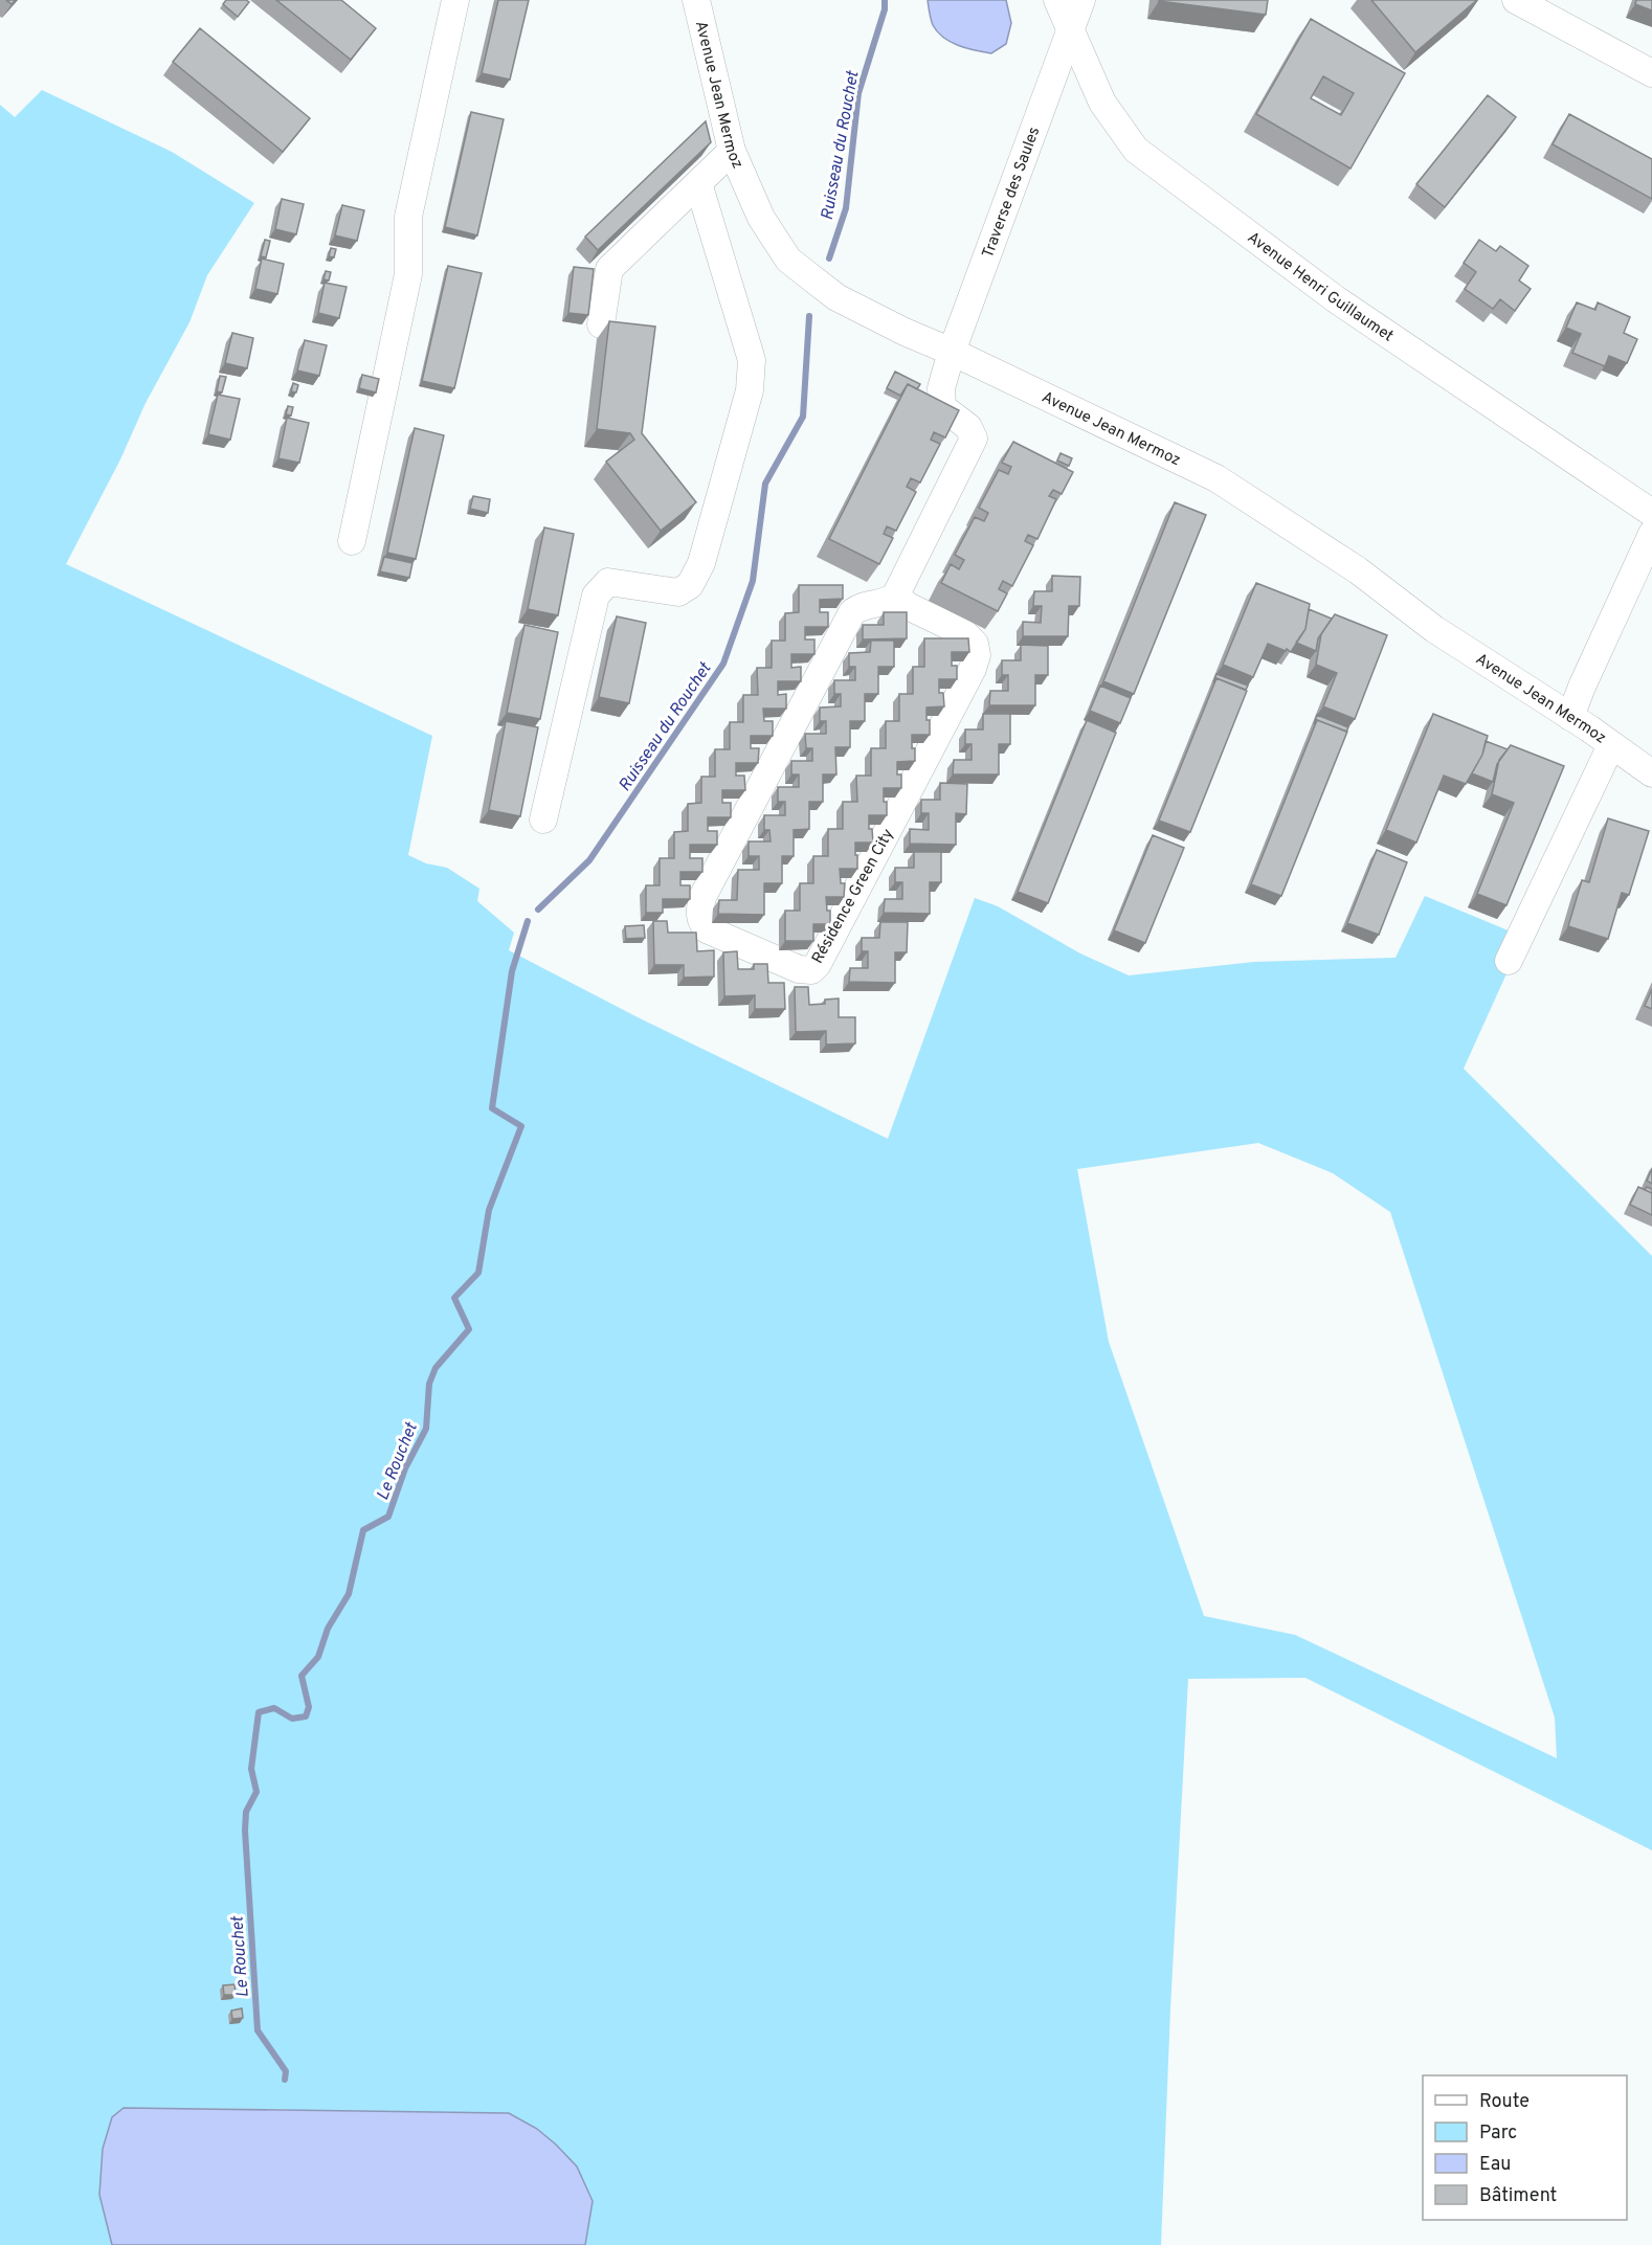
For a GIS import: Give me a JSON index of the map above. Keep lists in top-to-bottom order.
{
  "streets": {
    "street": [
      "Avenue Jean Mermoz",
      "Traverse des Saules",
      "Avenue Henri Guillaumet",
      "Résidence Green City"
    ]
  },
  "crossings": [
    ["Avenue Jean Mermoz", "Traverse des Saules"],
    ["Traverse des Saules", "Avenue Henri Guillaumet"]
  ],
  "water": ["Ruisseau du Rouchet", "Le Rouchet"],
  "legend": [
    "Route",
    "Parc",
    "Eau",
    "Bâtiment"
  ]
}
